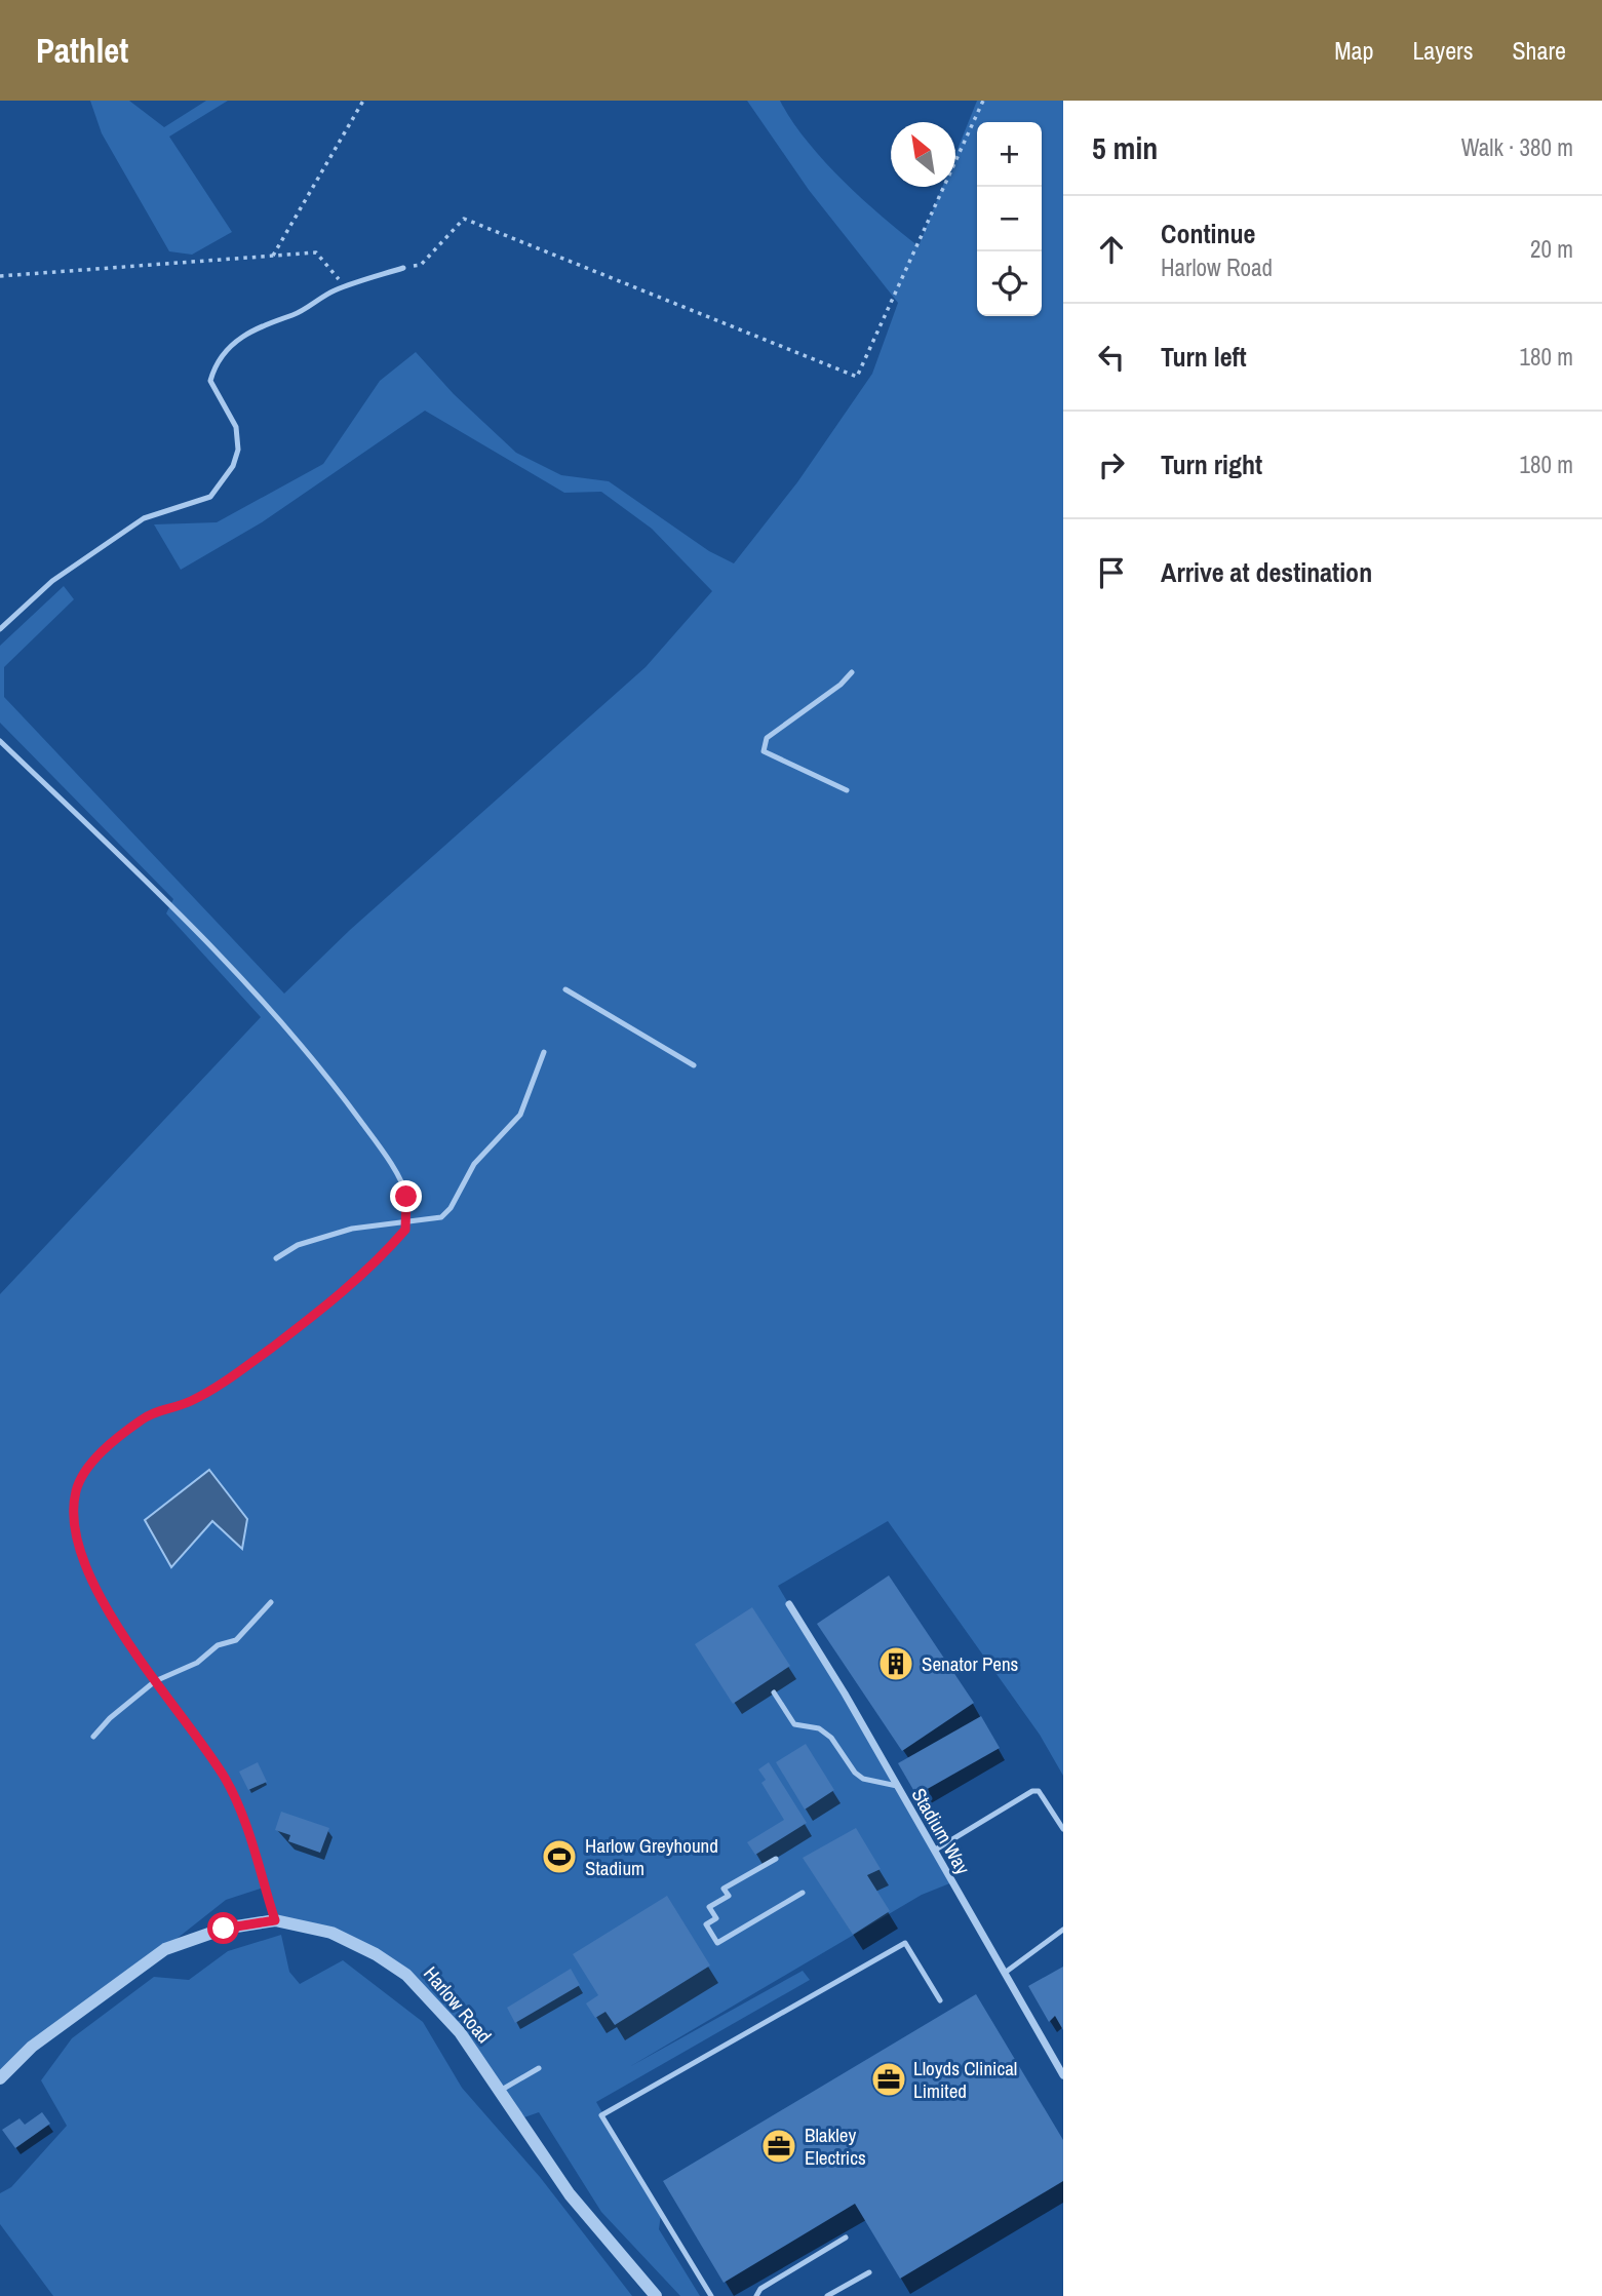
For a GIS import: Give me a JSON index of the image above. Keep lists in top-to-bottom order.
{
  "streets": {
    "street": ["Stadium Way", "Harlow Road"]
  },
  "places": {
    "building": ["Senator Pens"],
    "sports": ["Harlow Greyhound Stadium"],
    "office": ["Lloyds Clinical Limited", "Blakley Electrics"]
  },
  "north": "top left",
  "page": {
    "header": "Pathlet",
    "nav": ["Map", "Layers", "Share"],
    "heading": ["5 min", "Walk · 380 m"],
    "map_buttons": ["+", "−"],
    "list": [
      ["Continue", "Harlow Road", "20 m"],
      ["Turn left", "180 m"],
      ["Turn right", "180 m"],
      "Arrive at destination"
    ]
  }
}
